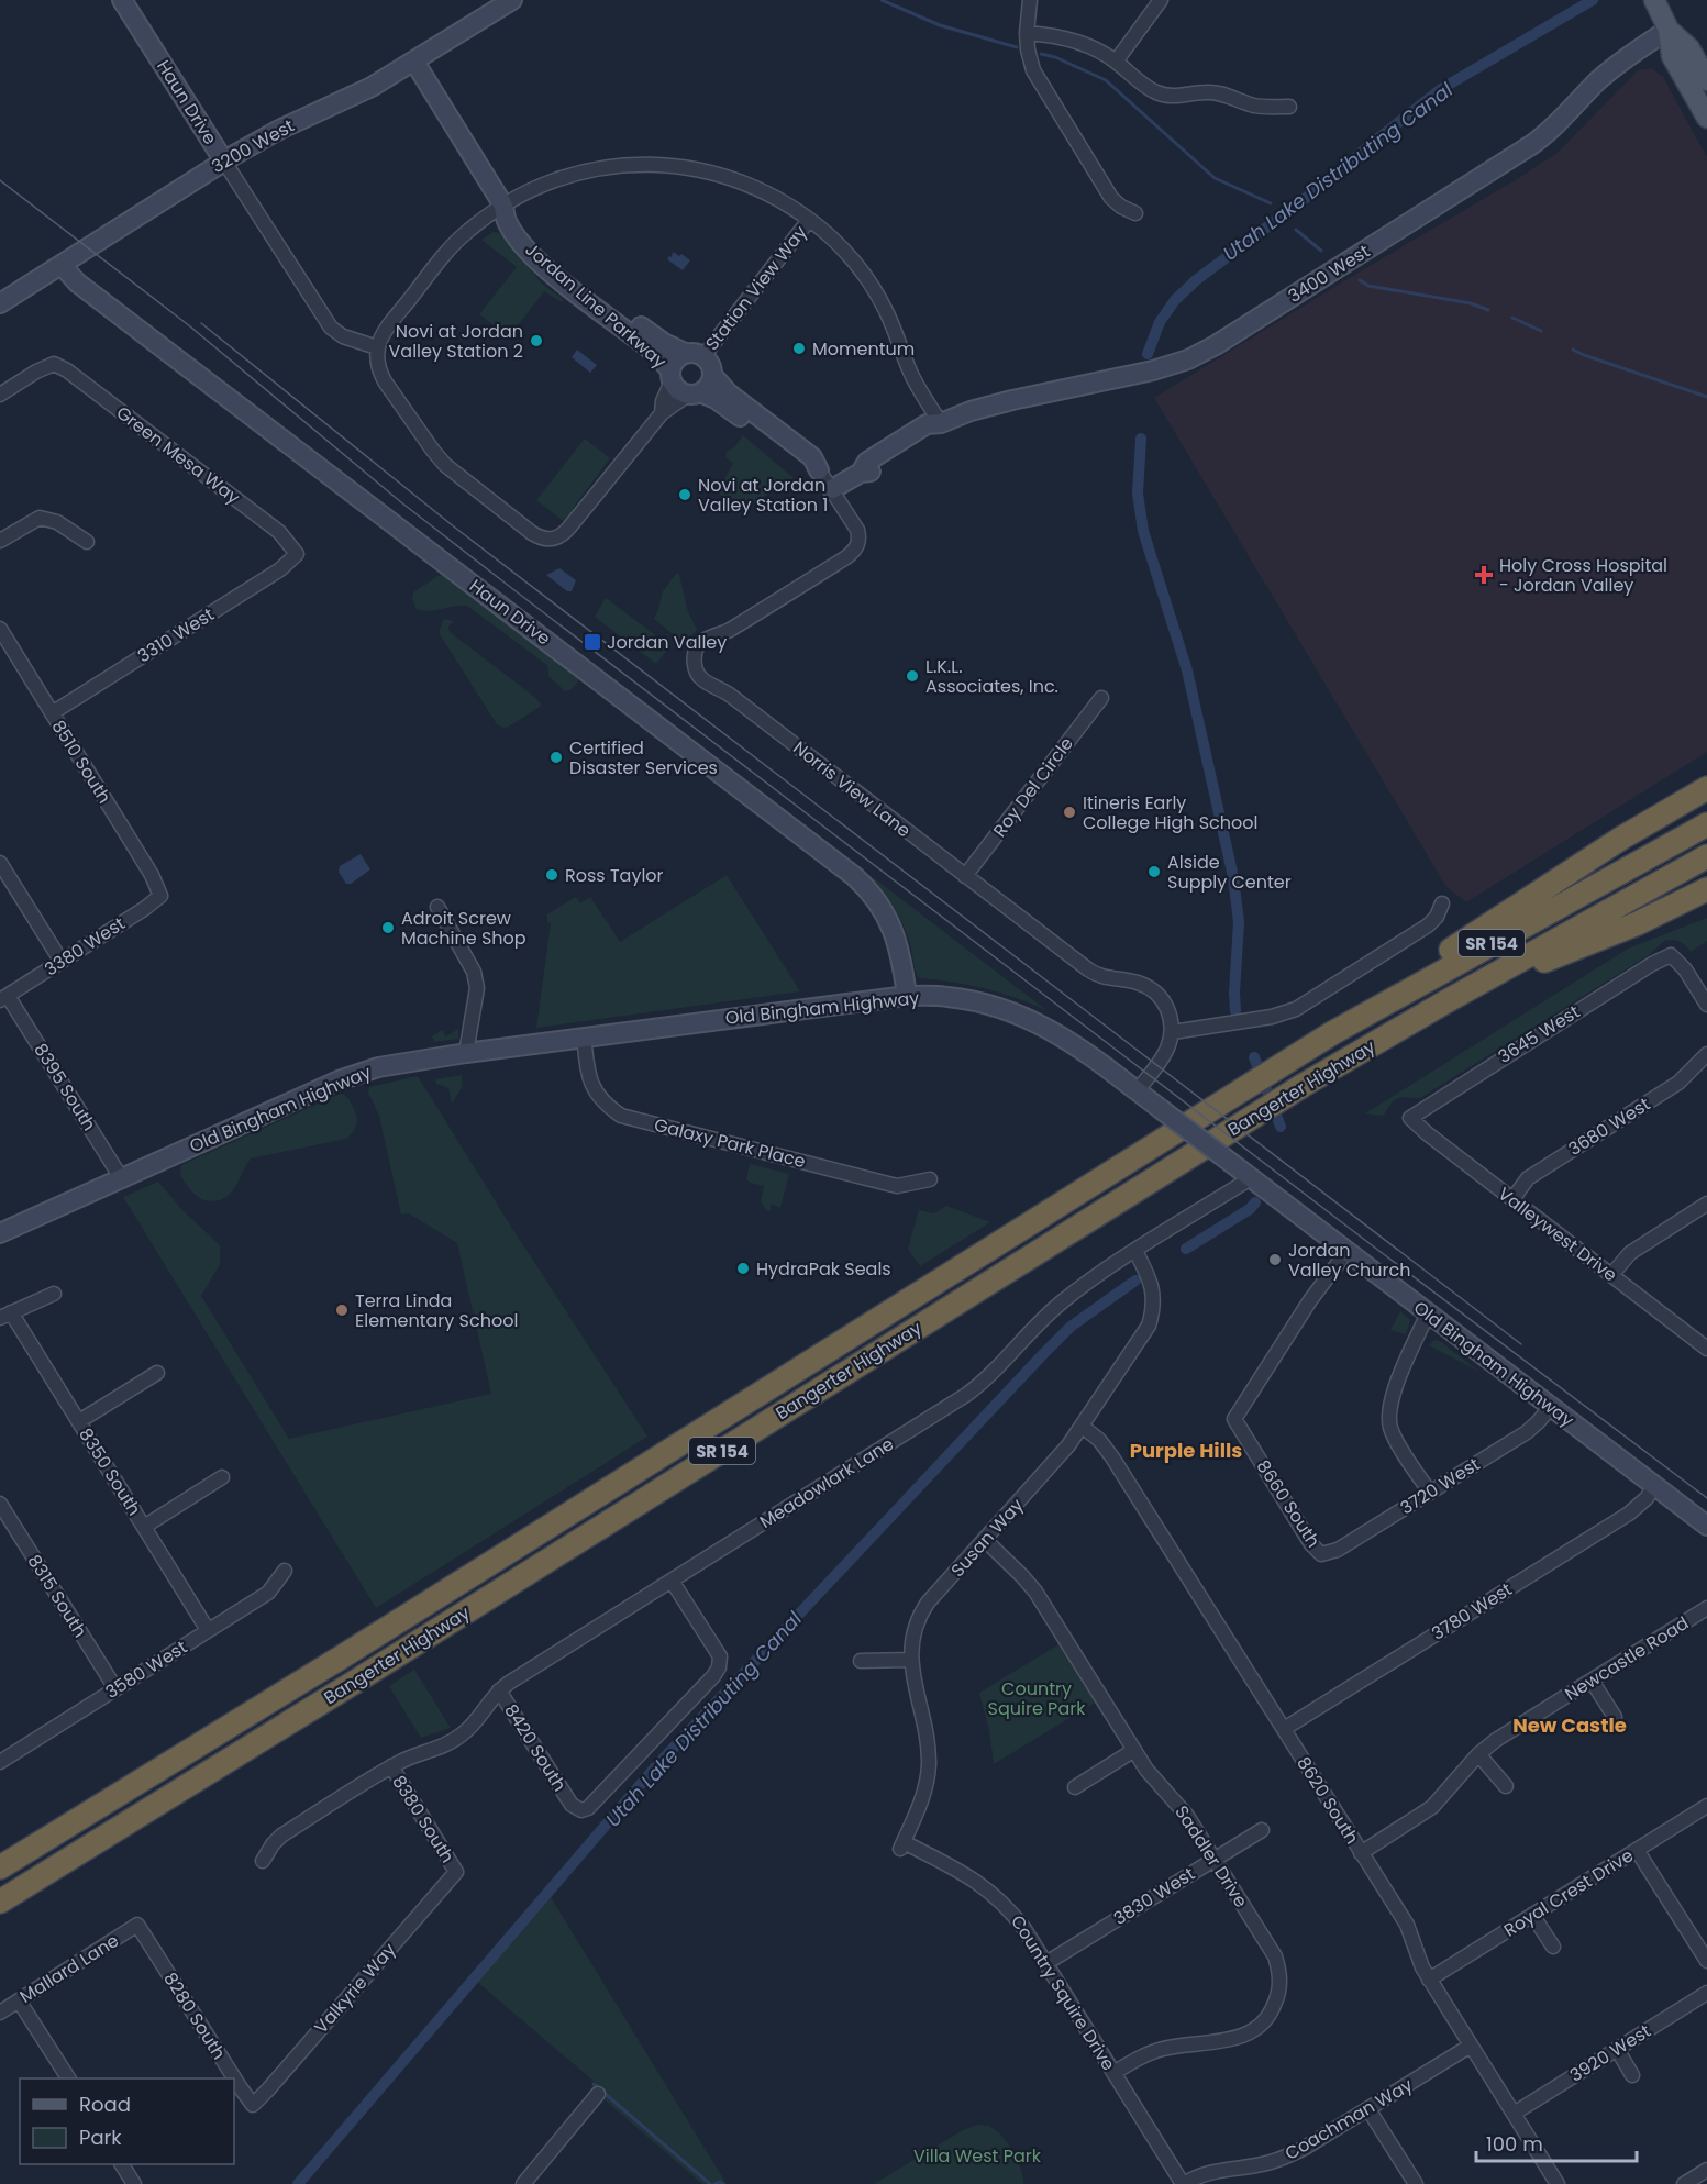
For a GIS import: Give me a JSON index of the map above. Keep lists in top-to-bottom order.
{
  "streets": {
    "highway": ["SR 154", "Bangerter Highway"],
    "street": [
      "Haun Drive",
      "3200 West",
      "3400 West",
      "Station View Way",
      "Jordan Line Parkway",
      "Green Mesa Way",
      "3310 West",
      "8510 South",
      "Roy Del Circle",
      "Norris View Lane",
      "3380 West",
      "Old Bingham Highway",
      "3645 West",
      "8395 South",
      "3680 West",
      "Galaxy Park Place",
      "Valleywest Drive",
      "8350 South",
      "Meadowlark Lane",
      "3720 West",
      "8660 South",
      "Susan Way",
      "8315 South",
      "3780 West",
      "Newcastle Road",
      "3580 West",
      "8420 South",
      "8620 South",
      "8380 South",
      "Saddler Drive",
      "Royal Crest Drive",
      "3830 West",
      "Mallard Lane",
      "Valkyrie Way",
      "Country Squire Drive",
      "8280 South",
      "3920 West",
      "Coachman Way"
    ]
  },
  "crossings": [
    ["Haun Drive", "3200 West"],
    ["Haun Drive", "Old Bingham Highway"],
    ["3200 West", "Jordan Line Parkway"],
    ["3400 West", "Norris View Lane"],
    ["Station View Way", "Jordan Line Parkway"],
    ["Green Mesa Way", "3310 West"],
    ["3310 West", "8510 South"],
    ["8510 South", "3380 West"],
    ["Roy Del Circle", "Norris View Lane"],
    ["3380 West", "8395 South"],
    ["Old Bingham Highway", "8395 South"],
    ["Old Bingham Highway", "Galaxy Park Place"],
    ["Old Bingham Highway", "Meadowlark Lane"],
    ["Old Bingham Highway", "3720 West"],
    ["Old Bingham Highway", "8660 South"],
    ["Old Bingham Highway", "3780 West"],
    ["3645 West", "Valleywest Drive"],
    ["3680 West", "Valleywest Drive"],
    ["8350 South", "3580 West"],
    ["Meadowlark Lane", "Susan Way"],
    ["Meadowlark Lane", "8420 South"],
    ["Meadowlark Lane", "8380 South"],
    ["3720 West", "8660 South"],
    ["Susan Way", "8620 South"],
    ["Susan Way", "Saddler Drive"],
    ["Susan Way", "Country Squire Drive"],
    ["8315 South", "3580 West"],
    ["3780 West", "8620 South"],
    ["Newcastle Road", "8620 South"],
    ["8620 South", "Royal Crest Drive"],
    ["8620 South", "3920 West"],
    ["8620 South", "Coachman Way"],
    ["8380 South", "Valkyrie Way"],
    ["Saddler Drive", "3830 West"],
    ["Saddler Drive", "Country Squire Drive"],
    ["3830 West", "Country Squire Drive"],
    ["Mallard Lane", "8280 South"],
    ["Valkyrie Way", "8280 South"],
    ["Country Squire Drive", "Coachman Way"]
  ],
  "districts": ["Purple Hills", "New Castle"],
  "water": ["Utah Lake Distributing Canal"],
  "parks": ["Country Squire Park", "Villa West Park"],
  "places": {
    "other": [
      "Novi at Jordan Valley Station 2",
      "Momentum",
      "Novi at Jordan Valley Station 1",
      "L.K.L. Associates, Inc.",
      "Certified Disaster Services",
      "Itineris Early College High School",
      "Alside Supply Center",
      "Ross Taylor",
      "Adroit Screw Machine Shop",
      "Jordan Valley Church",
      "HydraPak Seals",
      "Terra Linda Elementary School"
    ],
    "health": ["Holy Cross Hospital - Jordan Valley"],
    "transit": ["Jordan Valley"]
  },
  "legend": ["Road", "Park"],
  "scale_bar": "100 m"
}
